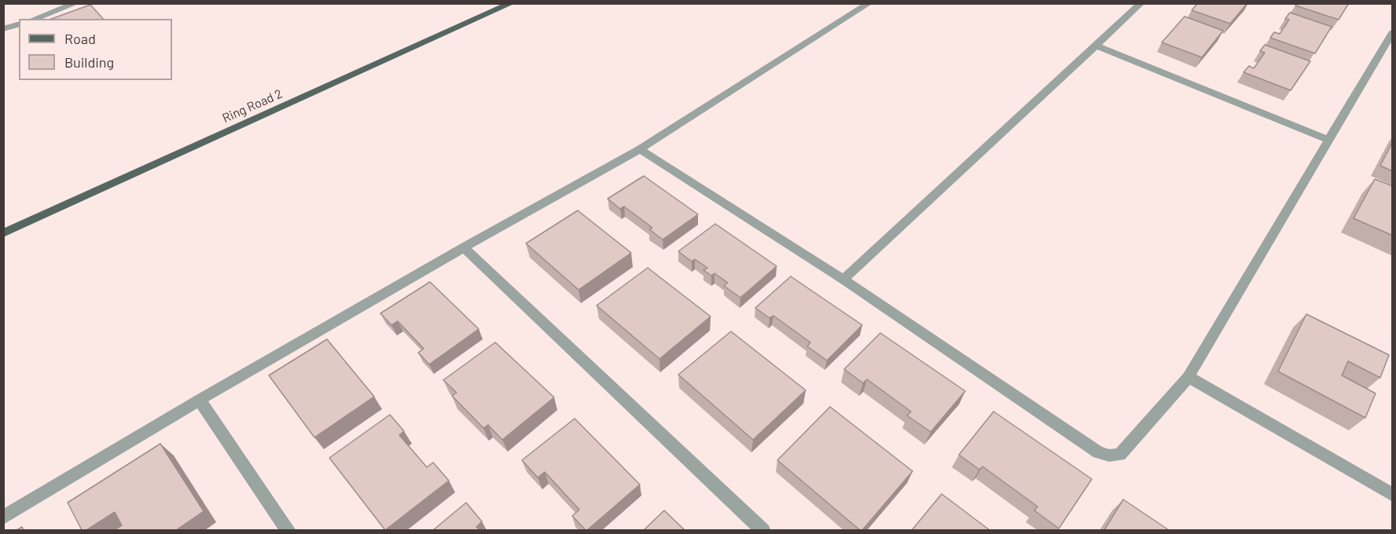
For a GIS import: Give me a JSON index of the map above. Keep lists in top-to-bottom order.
{
  "streets": {
    "main road": ["Ring Road 2"]
  },
  "legend": ["Road", "Building"]
}
